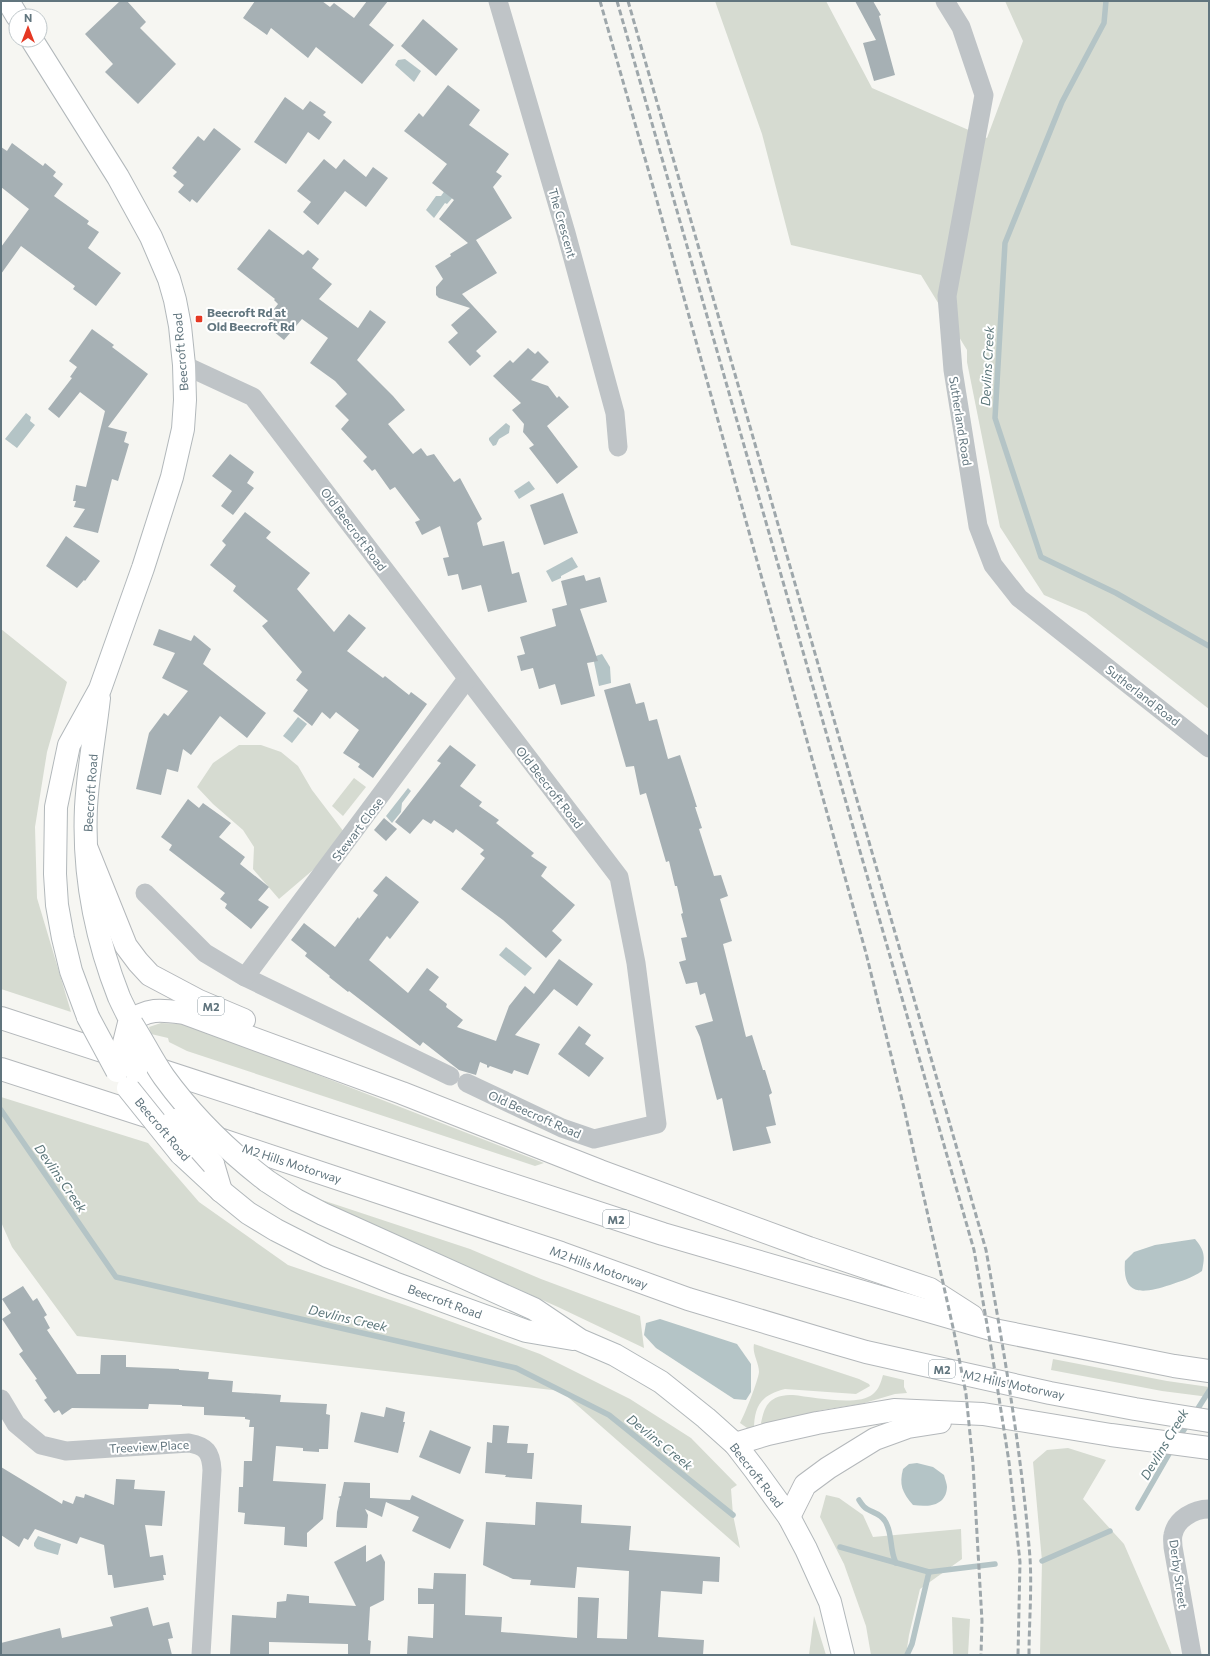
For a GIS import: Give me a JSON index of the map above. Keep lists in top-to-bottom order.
{
  "streets": {
    "main road": ["Beecroft Road", "M2", "M2 Hills Motorway"],
    "street": [
      "The Crescent",
      "Sutherland Road",
      "Old Beecroft Road",
      "Stewart Close",
      "Treeview Place",
      "Derby Street"
    ]
  },
  "crossings": [
    ["Beecroft Road", "Old Beecroft Road"],
    ["Beecroft Road", "M2"],
    ["Old Beecroft Road", "Stewart Close"]
  ],
  "water": ["Devlins Creek"],
  "places": {
    "transit": ["Beecroft Rd at Old Beecroft Rd"]
  },
  "north": "top"
}
